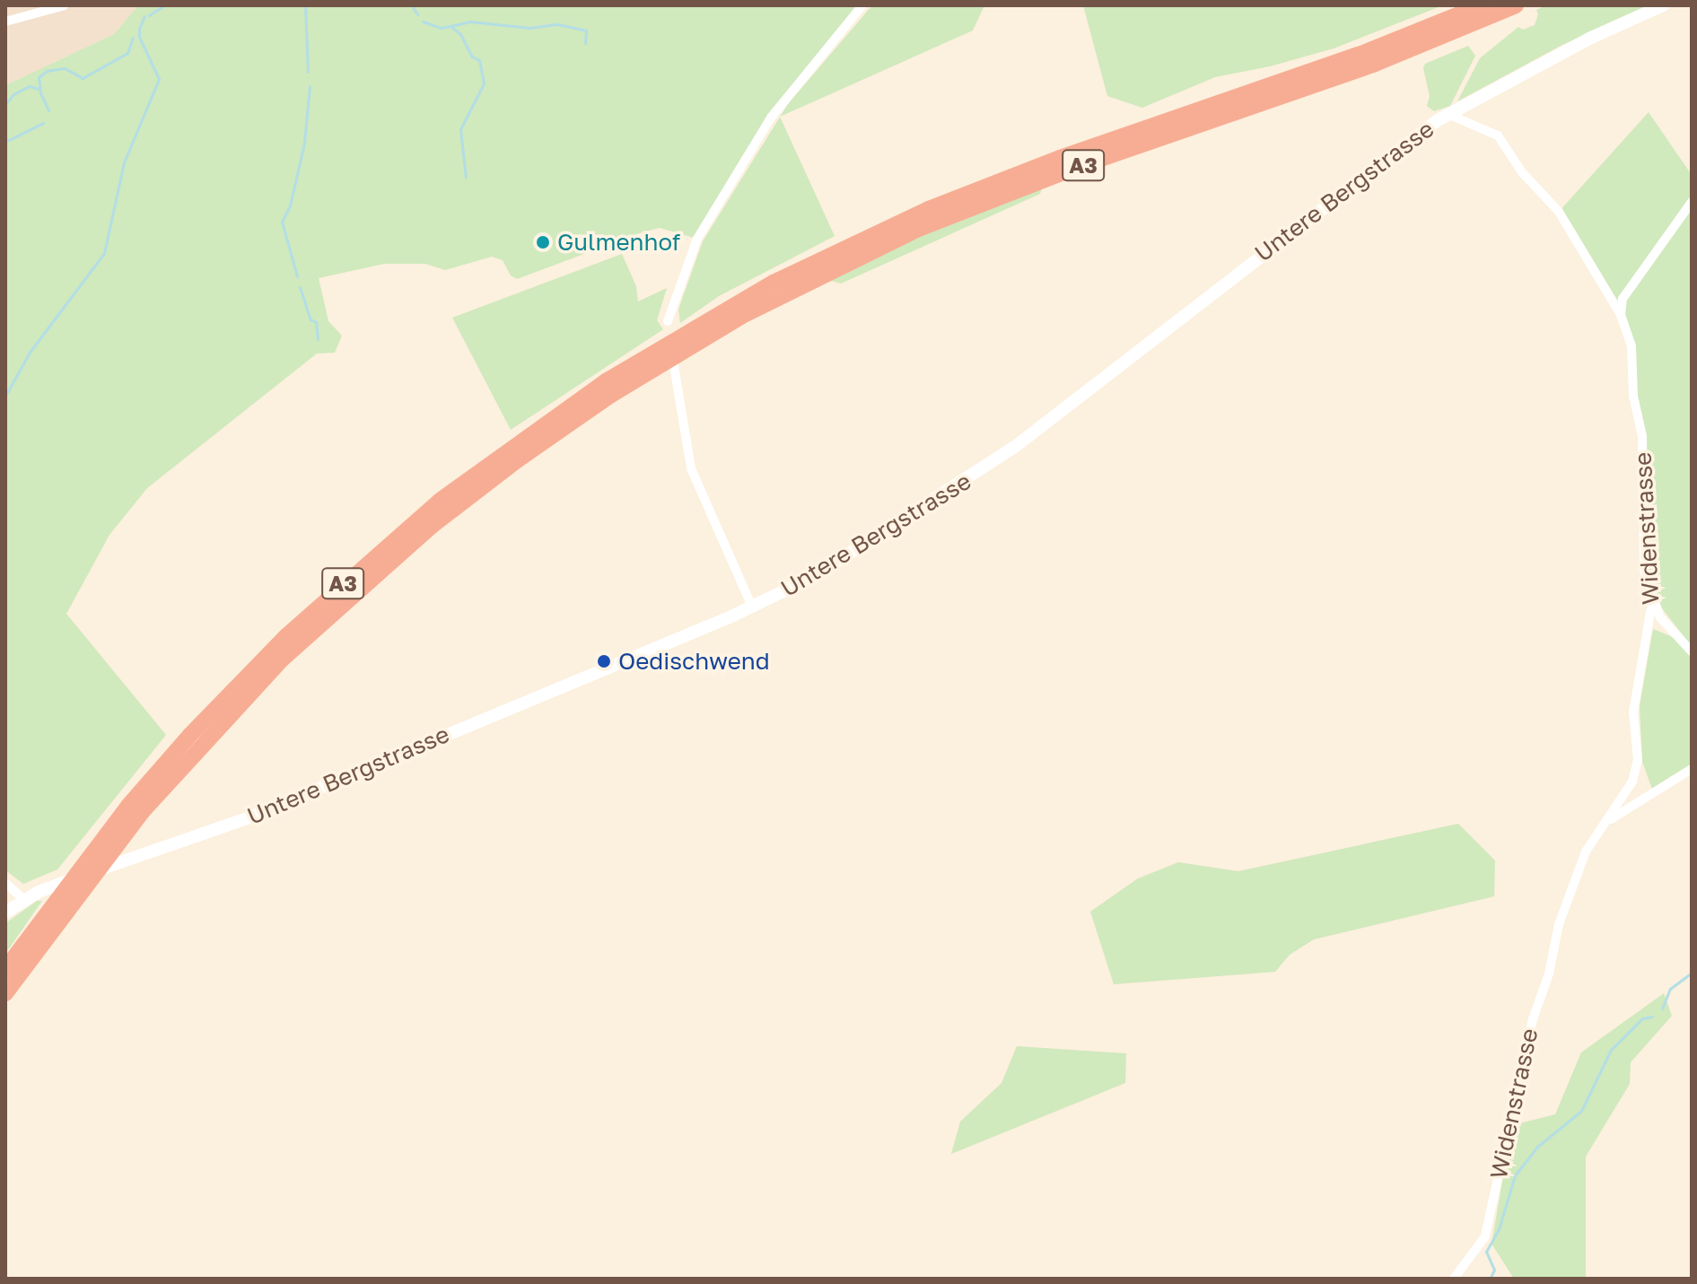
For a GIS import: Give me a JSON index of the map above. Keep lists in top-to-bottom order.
{
  "streets": {
    "highway": ["A3"],
    "main road": ["Untere Bergstrasse"],
    "street": ["Widenstrasse"]
  },
  "crossings": [
    ["Untere Bergstrasse", "Widenstrasse"]
  ],
  "places": ["Gulmenhof", "Oedischwend"]
}
